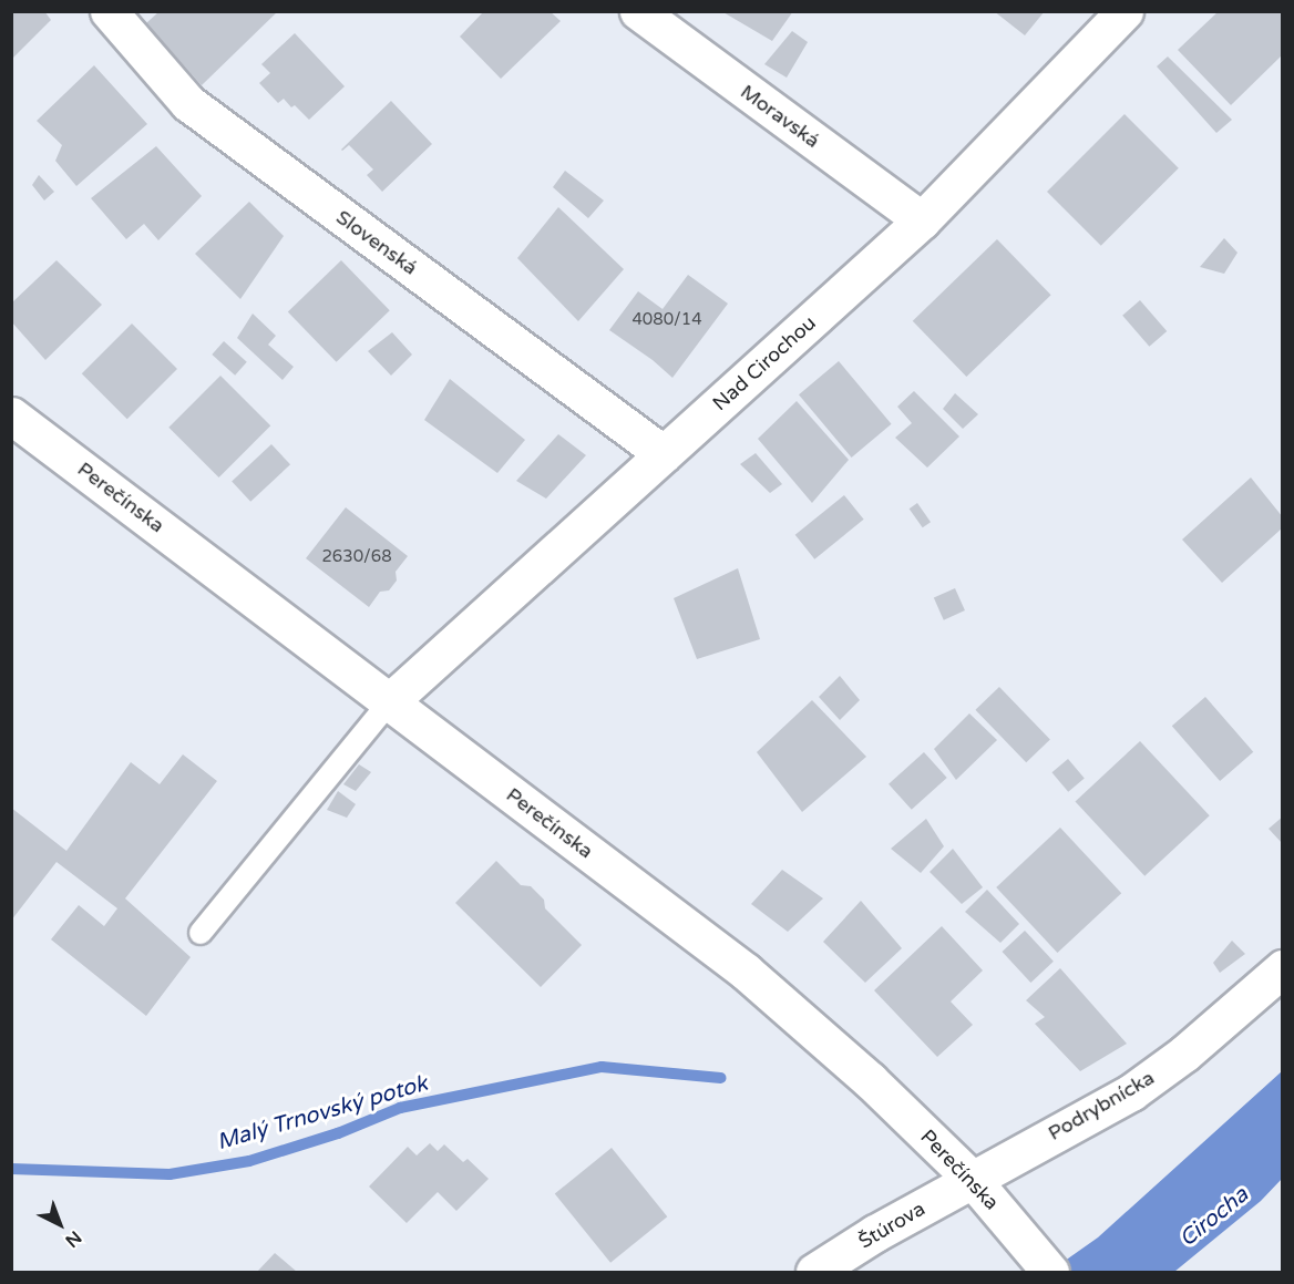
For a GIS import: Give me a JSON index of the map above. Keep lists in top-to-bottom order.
{
  "streets": {
    "street": [
      "Moravská",
      "Slovenská",
      "Nad Cirochou",
      "Perečínska",
      "Podrybnícka",
      "Štúrova"
    ]
  },
  "crossings": [
    ["Moravská", "Nad Cirochou"],
    ["Slovenská", "Nad Cirochou"],
    ["Nad Cirochou", "Perečínska"],
    ["Perečínska", "Podrybnícka"],
    ["Perečínska", "Štúrova"],
    ["Podrybnícka", "Štúrova"]
  ],
  "water": ["Malý Trnovský potok", "Cirocha"],
  "house_numbers": ["4080/14", "2630/68"],
  "north": "bottom right"
}
